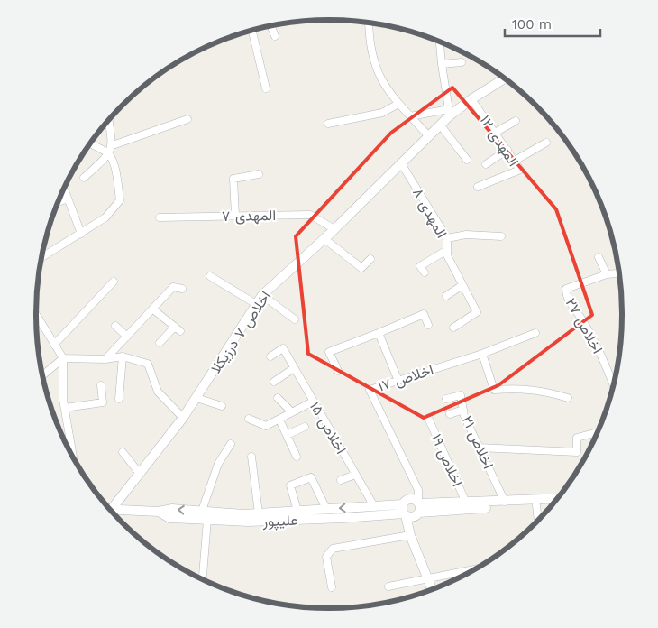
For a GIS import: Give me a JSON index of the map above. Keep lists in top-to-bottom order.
{
  "streets": {
    "main road": ["اخلاص ۷ درزیکلا", "علیپور"],
    "street": [
      "المهدی ۱۲",
      "المهدی ۸",
      "المهدی ۷",
      "اخلاص ۲۷",
      "اخلاص ۱۷",
      "اخلاص ۱۵",
      "اخلاص ۲۱",
      "اخلاص ۱۹"
    ]
  },
  "crossings": [
    ["المهدی ۱۲", "اخلاص ۷ درزیکلا"],
    ["المهدی ۸", "اخلاص ۷ درزیکلا"],
    ["المهدی ۷", "اخلاص ۷ درزیکلا"],
    ["اخلاص ۷ درزیکلا", "علیپور"],
    ["اخلاص ۱۷", "علیپور"],
    ["اخلاص ۱۵", "علیپور"],
    ["اخلاص ۲۱", "علیپور"],
    ["اخلاص ۱۹", "علیپور"]
  ],
  "scale_bar": "100 m"
}
